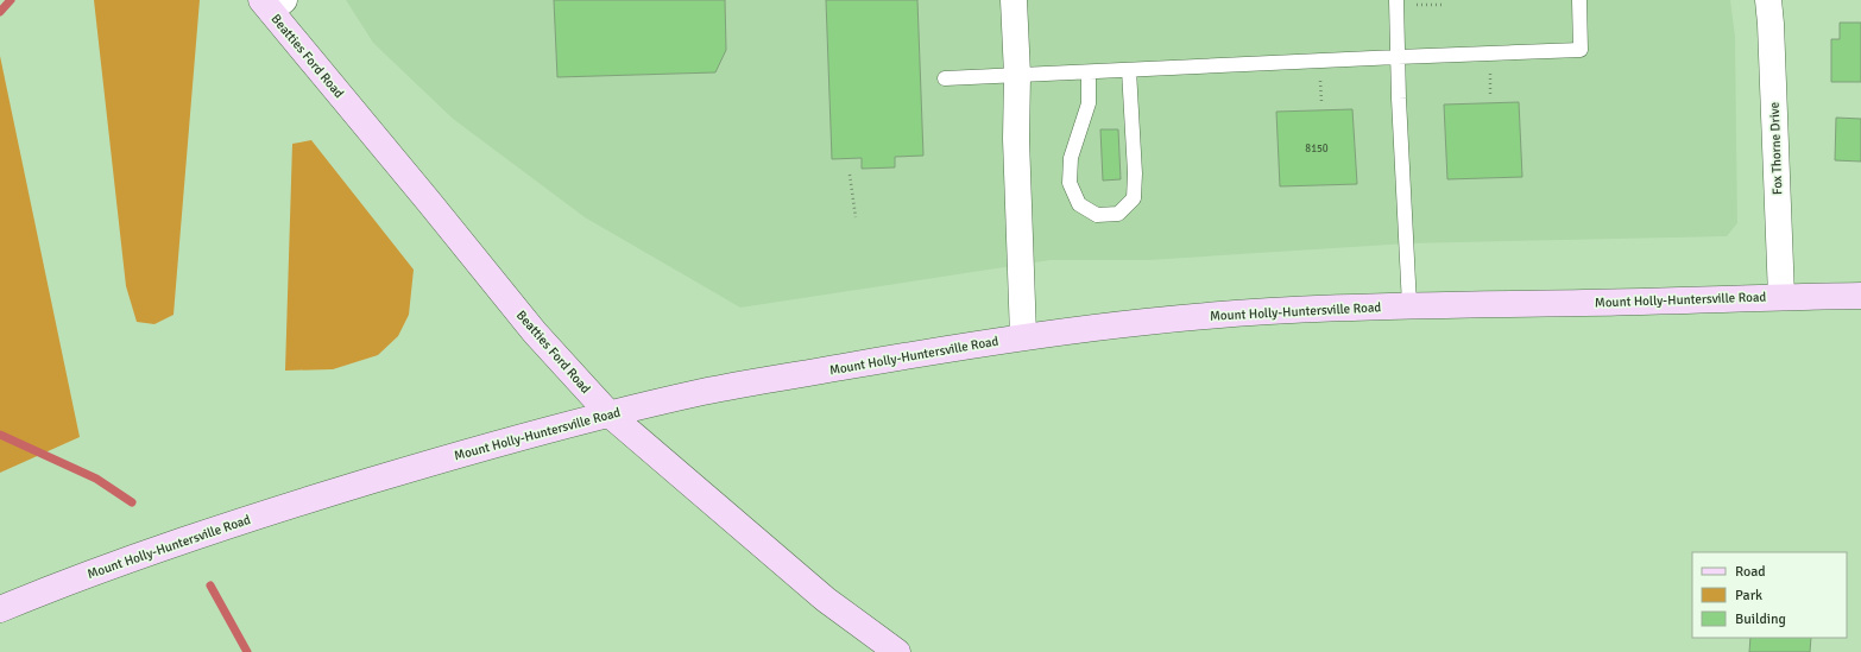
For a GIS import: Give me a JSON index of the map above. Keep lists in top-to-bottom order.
{
  "streets": {
    "main road": ["Beatties Ford Road", "Mount Holly-Huntersville Road"],
    "street": ["Fox Thorne Drive"]
  },
  "crossings": [
    ["Beatties Ford Road", "Mount Holly-Huntersville Road"],
    ["Fox Thorne Drive", "Mount Holly-Huntersville Road"]
  ],
  "house_numbers": ["8150"],
  "legend": ["Road", "Park", "Building"]
}
